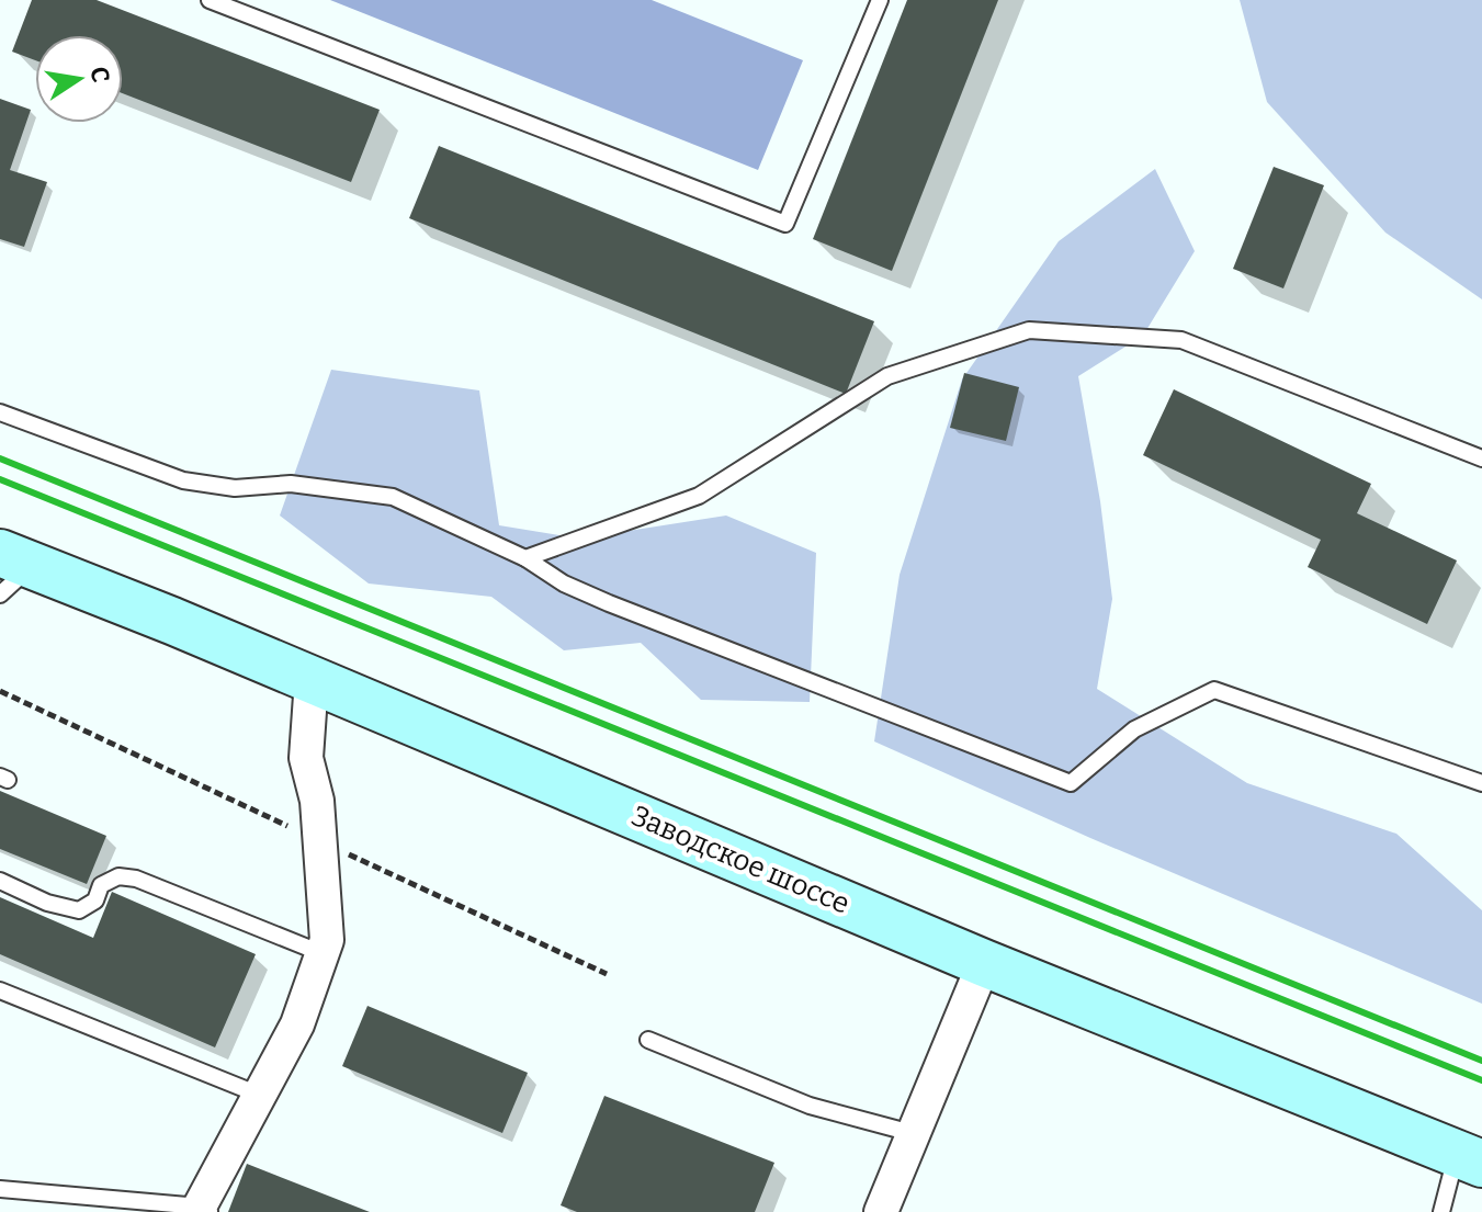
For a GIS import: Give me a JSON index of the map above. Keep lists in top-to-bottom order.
{
  "streets": {
    "main road": ["Заводское шоссе"]
  },
  "north": "right"
}
